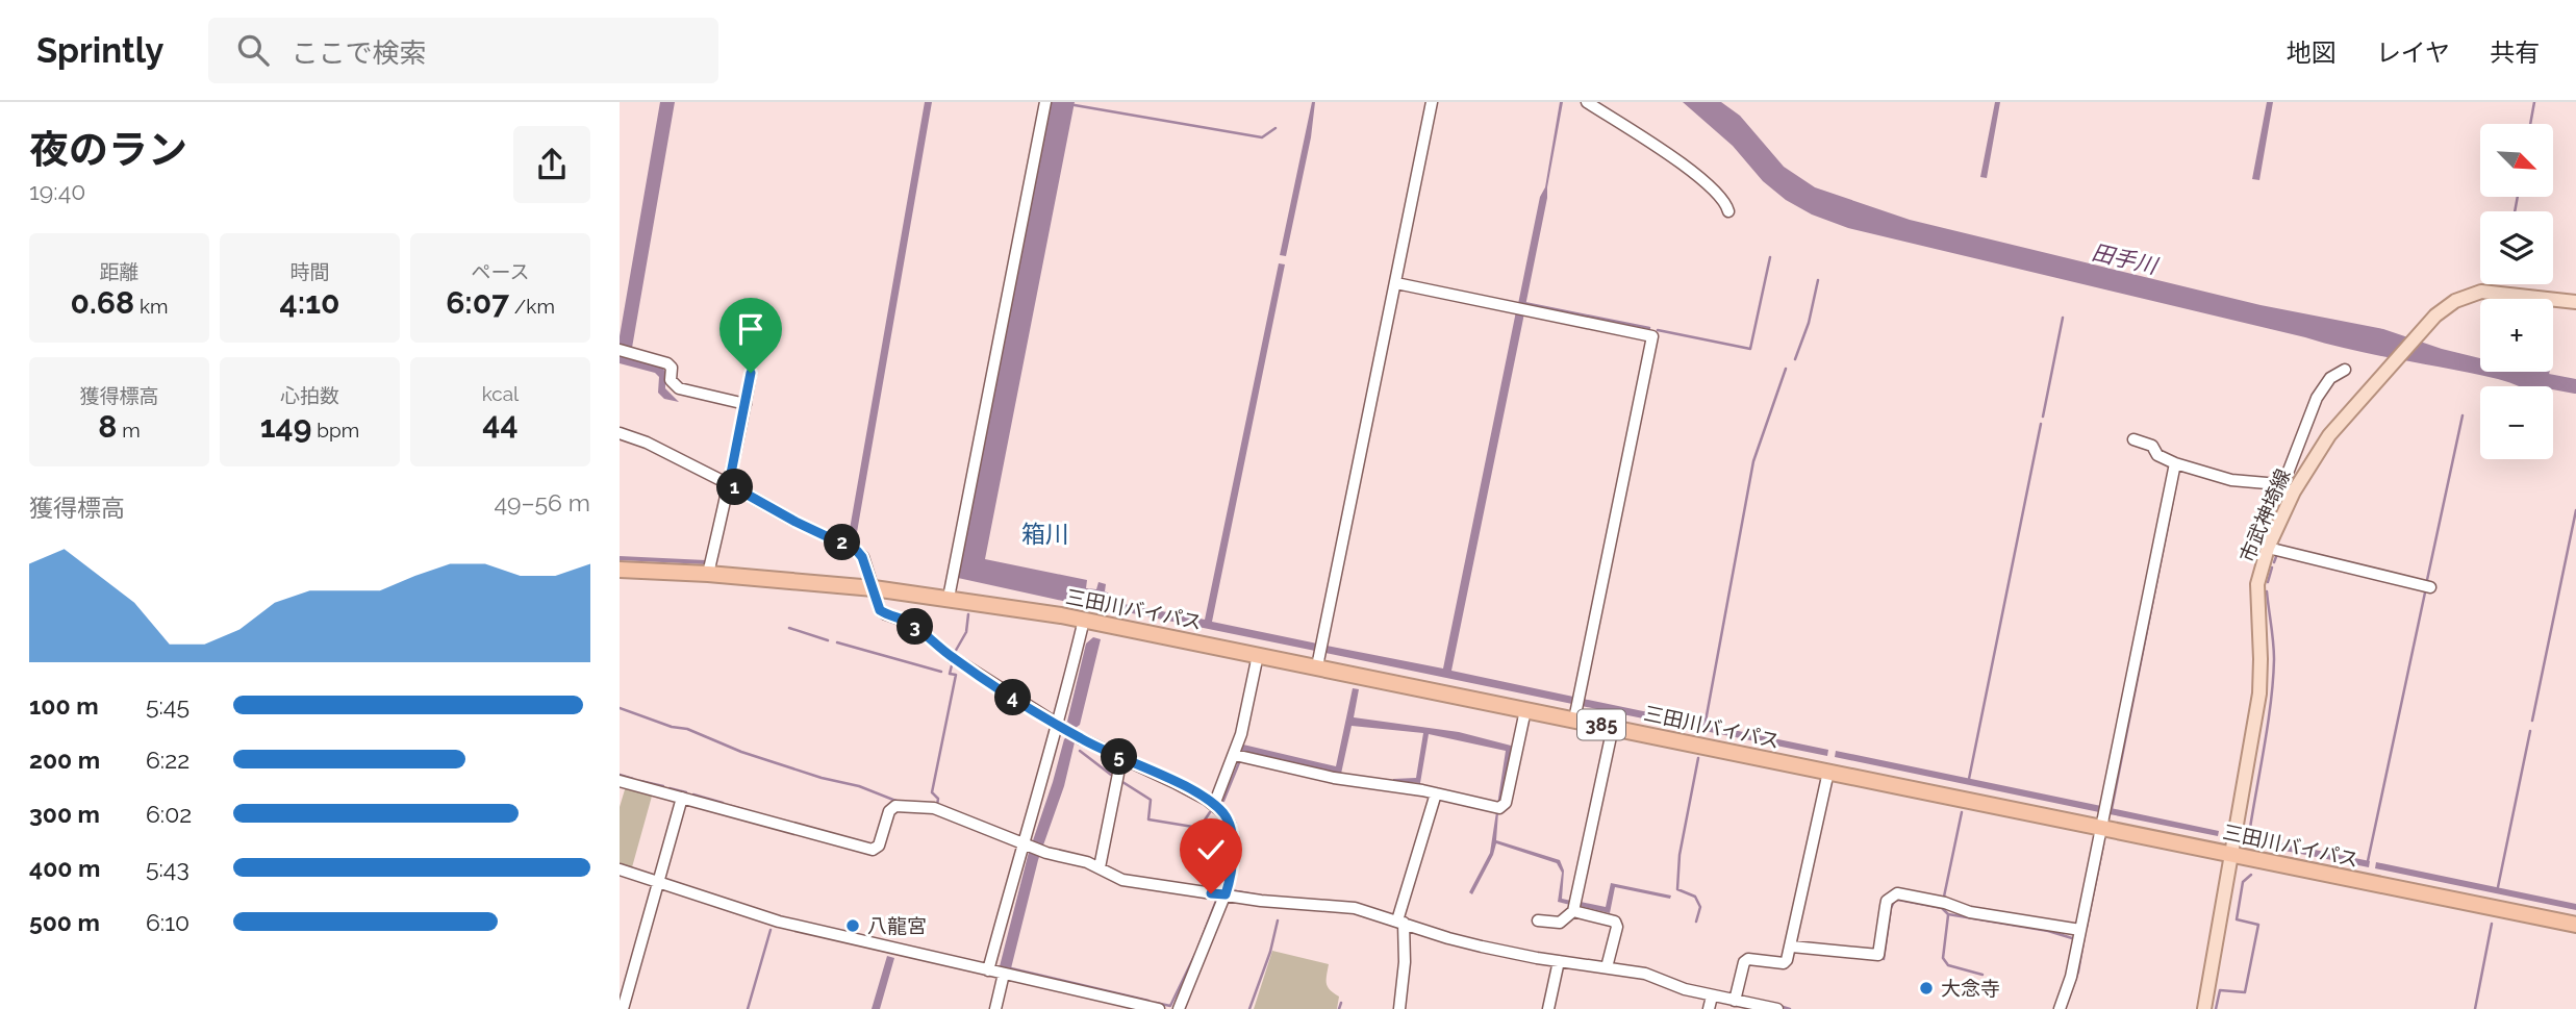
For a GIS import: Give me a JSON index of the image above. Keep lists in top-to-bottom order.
{
  "streets": {
    "highway": ["三田川バイパス", "385"],
    "main road": ["市武神埼線"]
  },
  "crossings": [
    ["市武神埼線", "三田川バイパス"]
  ],
  "districts": ["箱川"],
  "water": ["田手川"],
  "places": ["八龍宮", "大念寺"],
  "north": "bottom right",
  "page": {
    "header": "Sprintly",
    "search": "ここで検索",
    "nav": ["地図", "レイヤ", "共有"],
    "heading": ["夜のラン", "19:40"],
    "map_buttons": ["+", "−"],
    "stats": [
      ["距離", "0.68 km"],
      ["時間", "4:10"],
      ["ペース", "6:07 /km"],
      ["獲得標高", "8 m"],
      ["心拍数", "149 bpm"],
      ["kcal", "44"]
    ],
    "pins": [
      "1",
      "2",
      "3",
      "4",
      "5"
    ],
    "chart": ["獲得標高", "49–56 m"],
    "list": [
      {
        "name": "100 m",
        "note": "5:45"
      },
      {
        "name": "200 m",
        "note": "6:22"
      },
      {
        "name": "300 m",
        "note": "6:02"
      },
      {
        "name": "400 m",
        "note": "5:43"
      },
      {
        "name": "500 m",
        "note": "6:10"
      }
    ]
  }
}
